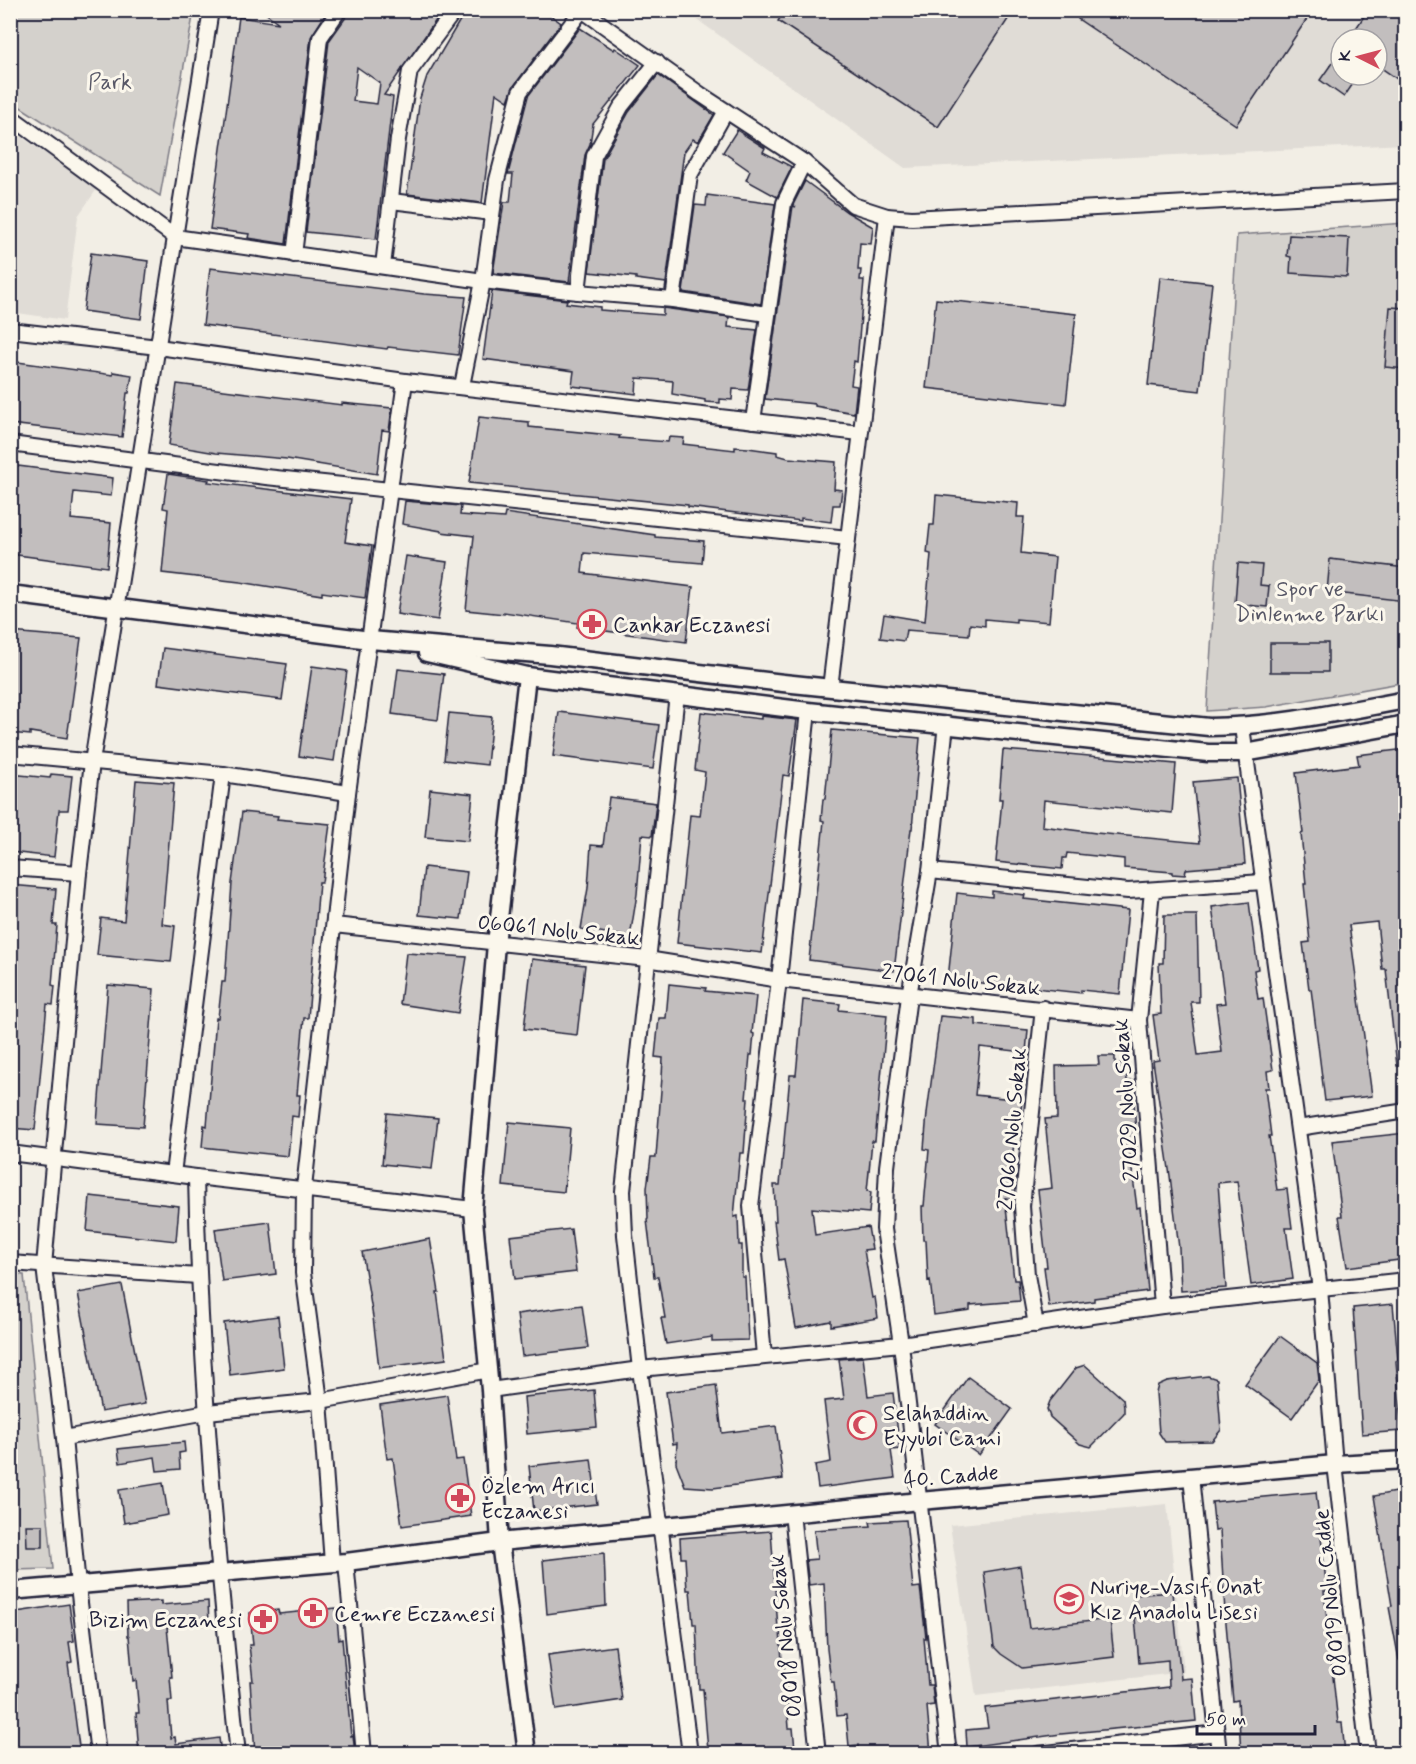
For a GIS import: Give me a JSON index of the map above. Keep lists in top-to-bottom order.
{
  "streets": {
    "street": [
      "06061 Nolu Sokak",
      "27061 Nolu Sokak",
      "27029 Nolu Sokak",
      "27060 Nolu Sokak",
      "40. Cadde",
      "08019 Nolu Cadde",
      "08018 Nolu Sokak"
    ]
  },
  "crossings": [
    ["06061 Nolu Sokak", "27061 Nolu Sokak"],
    ["27061 Nolu Sokak", "27029 Nolu Sokak"],
    ["27061 Nolu Sokak", "27060 Nolu Sokak"],
    ["40. Cadde", "08019 Nolu Cadde"],
    ["40. Cadde", "08018 Nolu Sokak"]
  ],
  "parks": ["Park", "Spor ve Dinlenme Parkı"],
  "places": {
    "pharmacy": [
      "Cankar Eczanesi",
      "Özlem Arıcı Eczanesi",
      "Cemre Eczanesi",
      "Bizim Eczanesi"
    ],
    "mosque": ["Selahaddin Eyyubi Cami"],
    "school or university": ["Nuriye-Vasıf Onat Kız Anadolu Lisesi"]
  },
  "scale_bar": "50 m",
  "north": "left"
}
